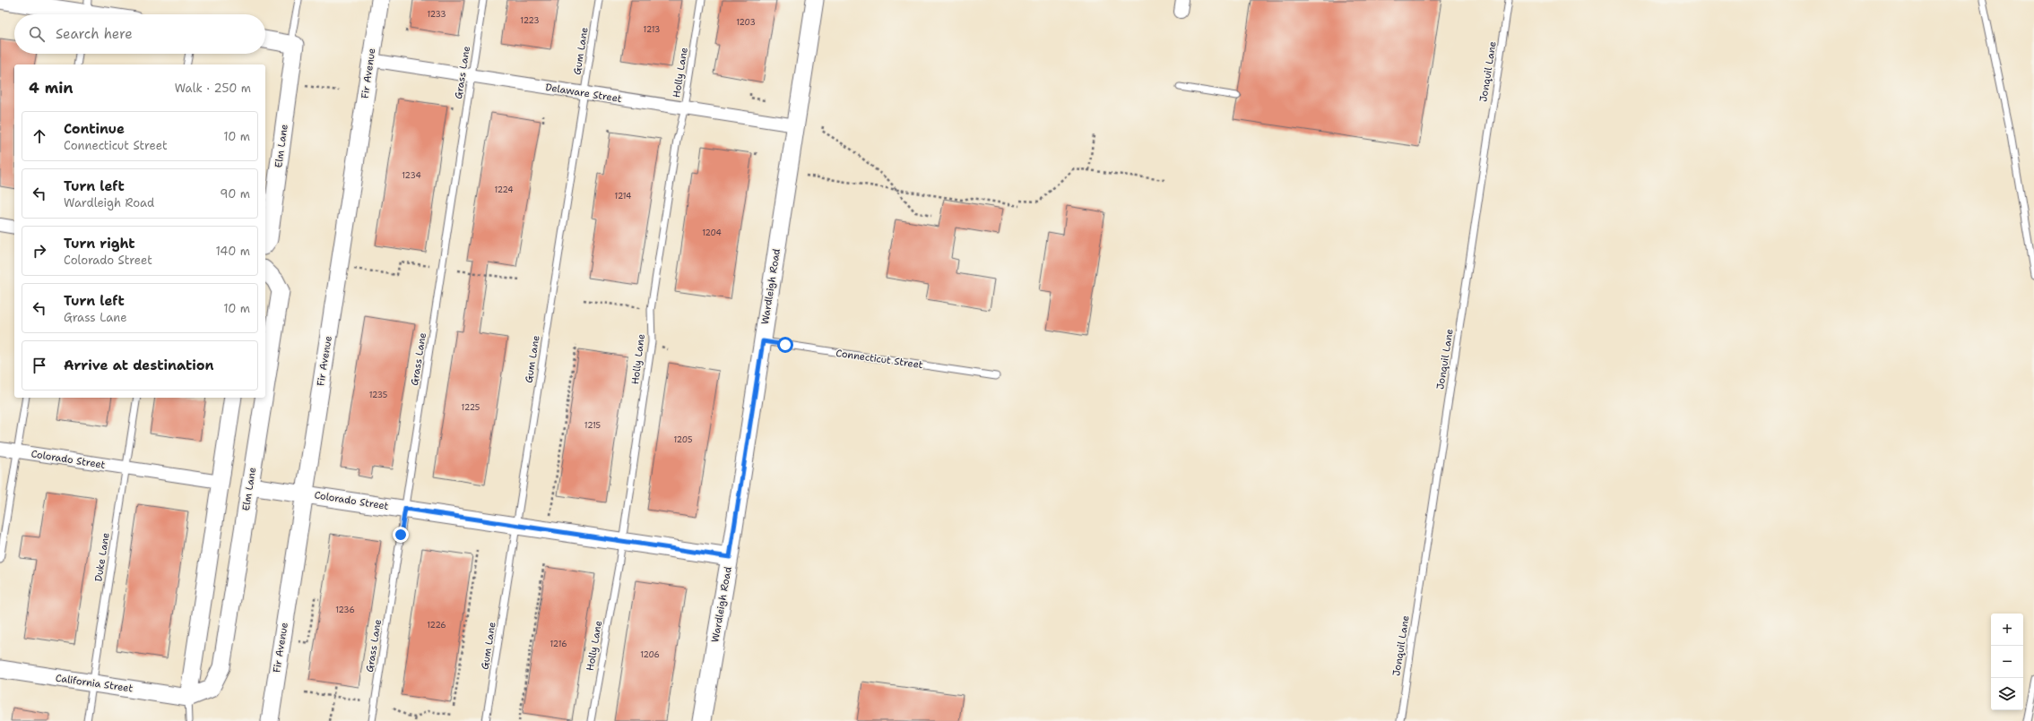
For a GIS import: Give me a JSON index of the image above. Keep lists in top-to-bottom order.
{
  "streets": {
    "street": [
      "Fir Avenue",
      "Delaware Street",
      "Elm Lane",
      "Wardleigh Road",
      "Colorado Street",
      "California Street"
    ],
    "lane": [
      "Gum Lane",
      "Jonquil Lane",
      "Grass Lane",
      "Holly Lane",
      "Connecticut Street",
      "Duke Lane"
    ]
  },
  "crossings": [
    ["Gum Lane", "Delaware Street"],
    ["Gum Lane", "Colorado Street"],
    ["Grass Lane", "Delaware Street"],
    ["Grass Lane", "Colorado Street"],
    ["Holly Lane", "Delaware Street"],
    ["Holly Lane", "Colorado Street"],
    ["Fir Avenue", "Delaware Street"],
    ["Fir Avenue", "Colorado Street"],
    ["Delaware Street", "Wardleigh Road"],
    ["Elm Lane", "Colorado Street"],
    ["Elm Lane", "California Street"],
    ["Wardleigh Road", "Connecticut Street"],
    ["Wardleigh Road", "Colorado Street"],
    ["Colorado Street", "Duke Lane"],
    ["Duke Lane", "California Street"]
  ],
  "house_numbers": [
    "1233",
    "1223",
    "1203",
    "1213",
    "1234",
    "1224",
    "1214",
    "1204",
    "1235",
    "1225",
    "1215",
    "1205",
    "1236",
    "1226",
    "1216",
    "1206"
  ],
  "page": {
    "search": "Search here",
    "heading": ["4 min", "Walk · 250 m"],
    "list": [
      ["Continue", "Connecticut Street", "10 m"],
      ["Turn left", "Wardleigh Road", "90 m"],
      ["Turn right", "Colorado Street", "140 m"],
      ["Turn left", "Grass Lane", "10 m"],
      "Arrive at destination"
    ],
    "map_buttons": ["+", "−"]
  }
}
